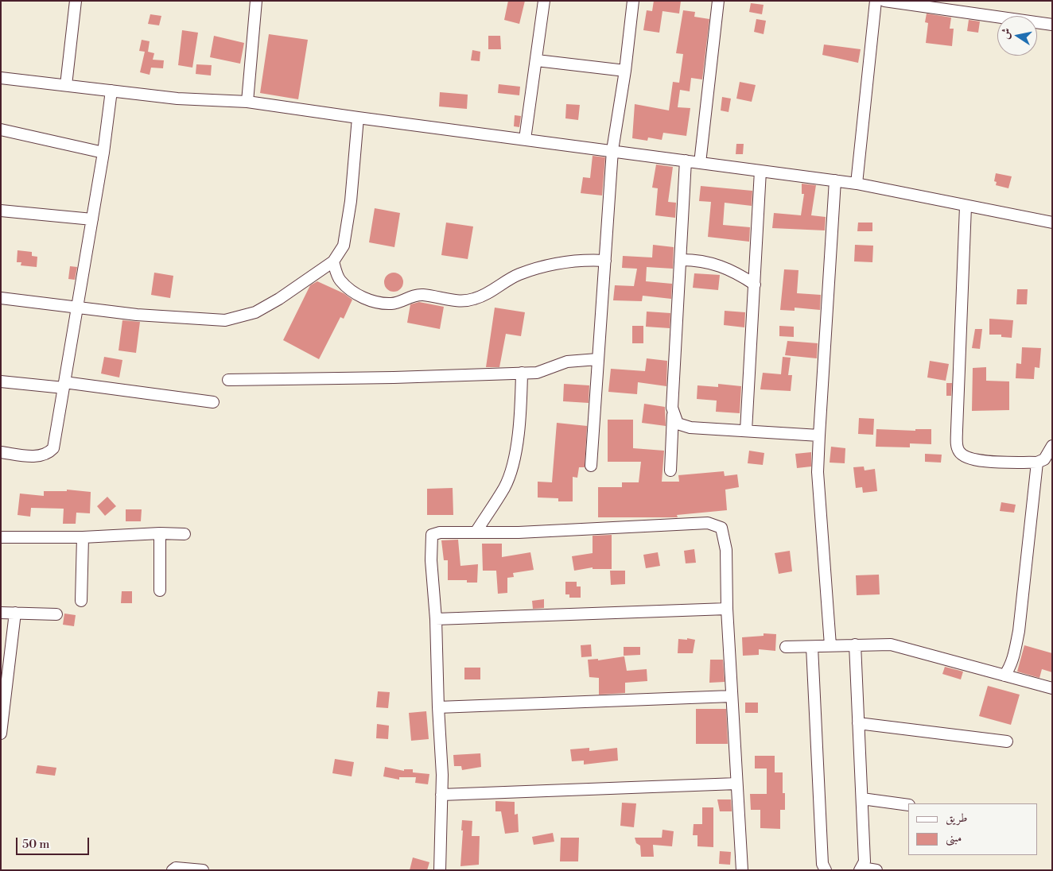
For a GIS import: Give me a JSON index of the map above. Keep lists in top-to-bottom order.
{
  "legend": ["طريق", "مبنى"],
  "scale_bar": "50 m",
  "north": "left"
}
